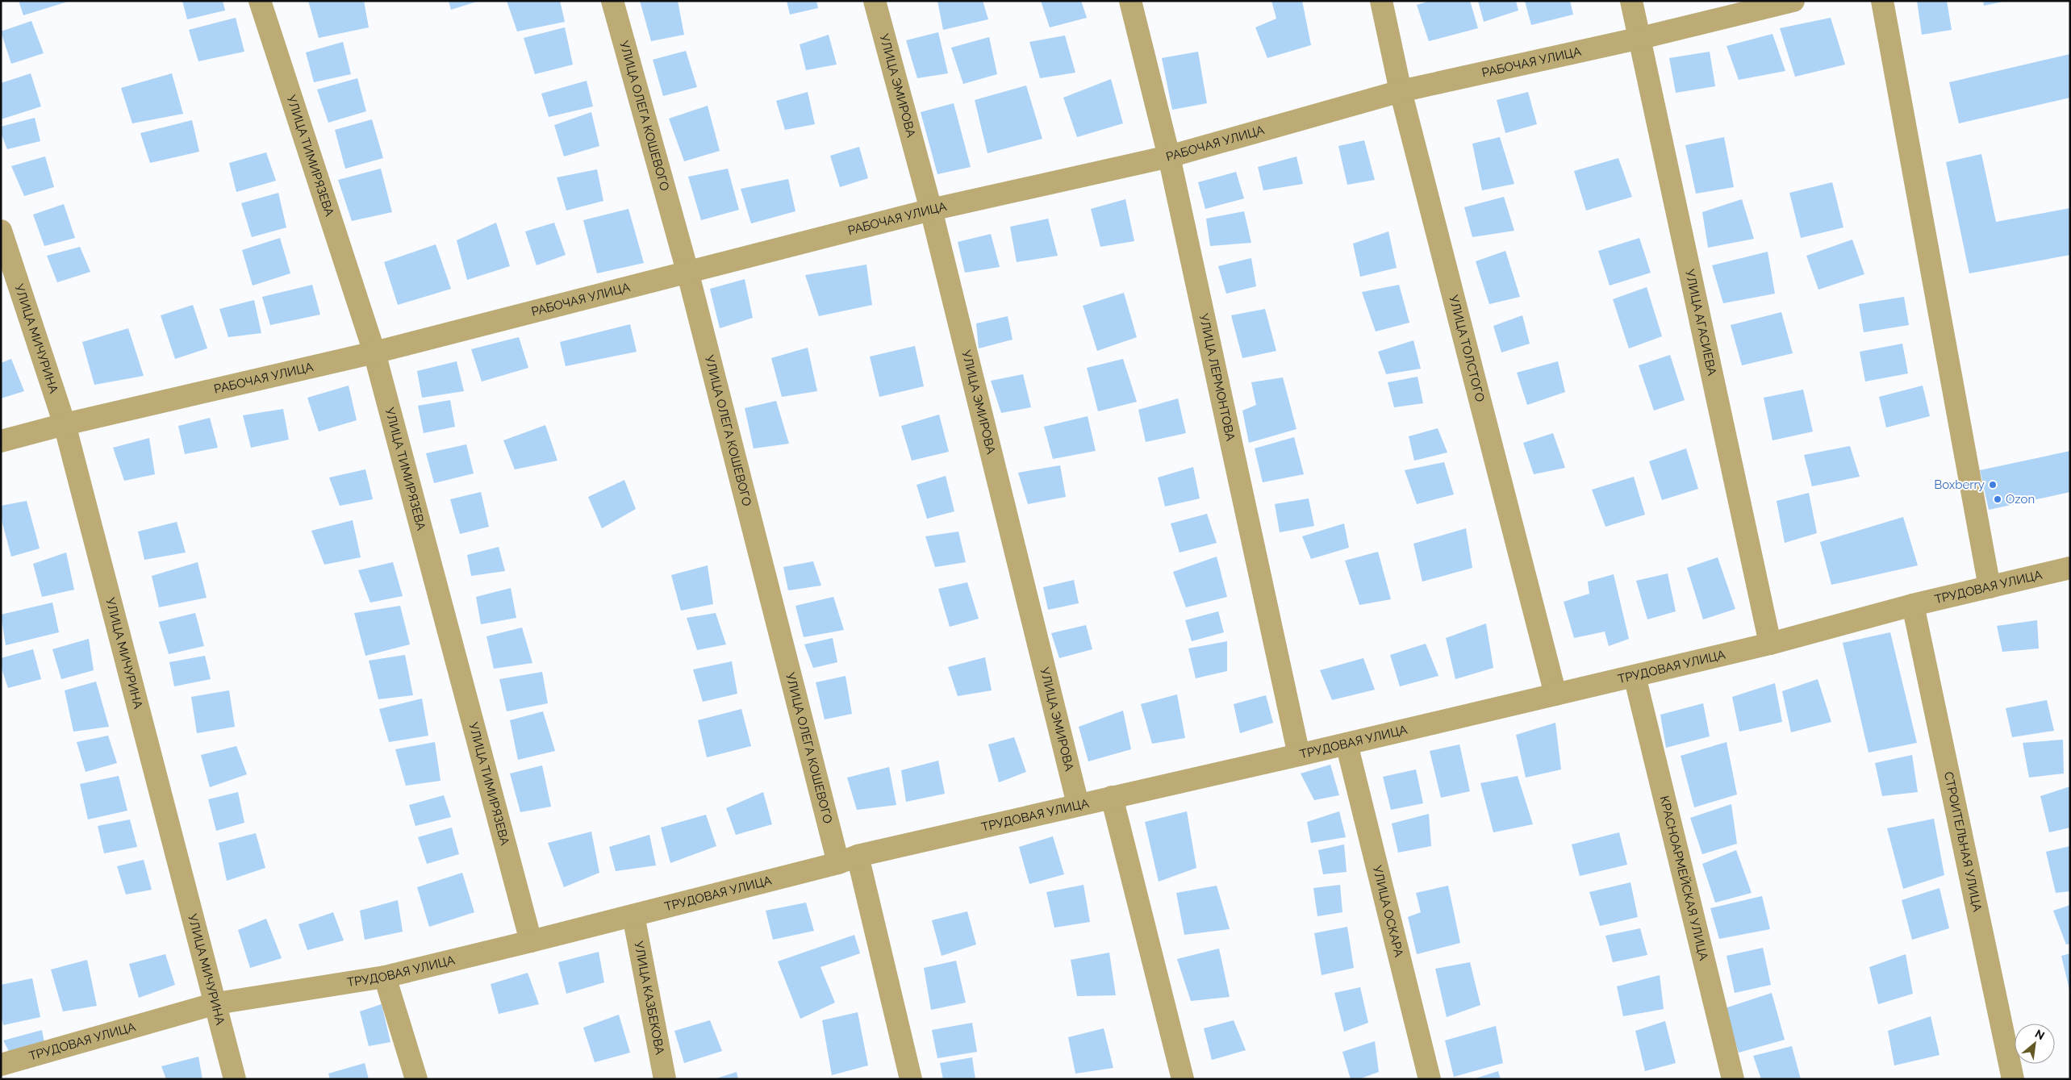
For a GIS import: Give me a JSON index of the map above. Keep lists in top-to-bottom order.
{
  "streets": {
    "street": [
      "РАБОЧАЯ УЛИЦА",
      "УЛИЦА ЭМИРОВА",
      "УЛИЦА ОЛЕГА КОШЕВОГО",
      "УЛИЦА ТИМИРЯЗЕВА",
      "УЛИЦА АГАСИЕВА",
      "УЛИЦА МИЧУРИНА",
      "УЛИЦА ТОЛСТОГО",
      "УЛИЦА ЛЕРМОНТОВА",
      "ТРУДОВАЯ УЛИЦА",
      "СТРОИТЕЛЬНАЯ УЛИЦА",
      "КРАСНОАРМЕЙСКАЯ УЛИЦА",
      "УЛИЦА ОСКАРА",
      "УЛИЦА КАЗБЕКОВА"
    ]
  },
  "crossings": [
    ["РАБОЧАЯ УЛИЦА", "УЛИЦА ЭМИРОВА"],
    ["РАБОЧАЯ УЛИЦА", "УЛИЦА ОЛЕГА КОШЕВОГО"],
    ["РАБОЧАЯ УЛИЦА", "УЛИЦА ТИМИРЯЗЕВА"],
    ["РАБОЧАЯ УЛИЦА", "УЛИЦА АГАСИЕВА"],
    ["РАБОЧАЯ УЛИЦА", "УЛИЦА МИЧУРИНА"],
    ["РАБОЧАЯ УЛИЦА", "УЛИЦА ТОЛСТОГО"],
    ["РАБОЧАЯ УЛИЦА", "УЛИЦА ЛЕРМОНТОВА"],
    ["УЛИЦА ЭМИРОВА", "ТРУДОВАЯ УЛИЦА"],
    ["УЛИЦА ОЛЕГА КОШЕВОГО", "ТРУДОВАЯ УЛИЦА"],
    ["УЛИЦА ТИМИРЯЗЕВА", "ТРУДОВАЯ УЛИЦА"],
    ["УЛИЦА АГАСИЕВА", "ТРУДОВАЯ УЛИЦА"],
    ["УЛИЦА МИЧУРИНА", "ТРУДОВАЯ УЛИЦА"],
    ["УЛИЦА ТОЛСТОГО", "ТРУДОВАЯ УЛИЦА"],
    ["УЛИЦА ЛЕРМОНТОВА", "ТРУДОВАЯ УЛИЦА"],
    ["ТРУДОВАЯ УЛИЦА", "СТРОИТЕЛЬНАЯ УЛИЦА"],
    ["ТРУДОВАЯ УЛИЦА", "КРАСНОАРМЕЙСКАЯ УЛИЦА"],
    ["ТРУДОВАЯ УЛИЦА", "УЛИЦА ОСКАРА"],
    ["ТРУДОВАЯ УЛИЦА", "УЛИЦА КАЗБЕКОВА"]
  ],
  "places": ["Boxberry", "Ozon"],
  "north": "top right"
}
